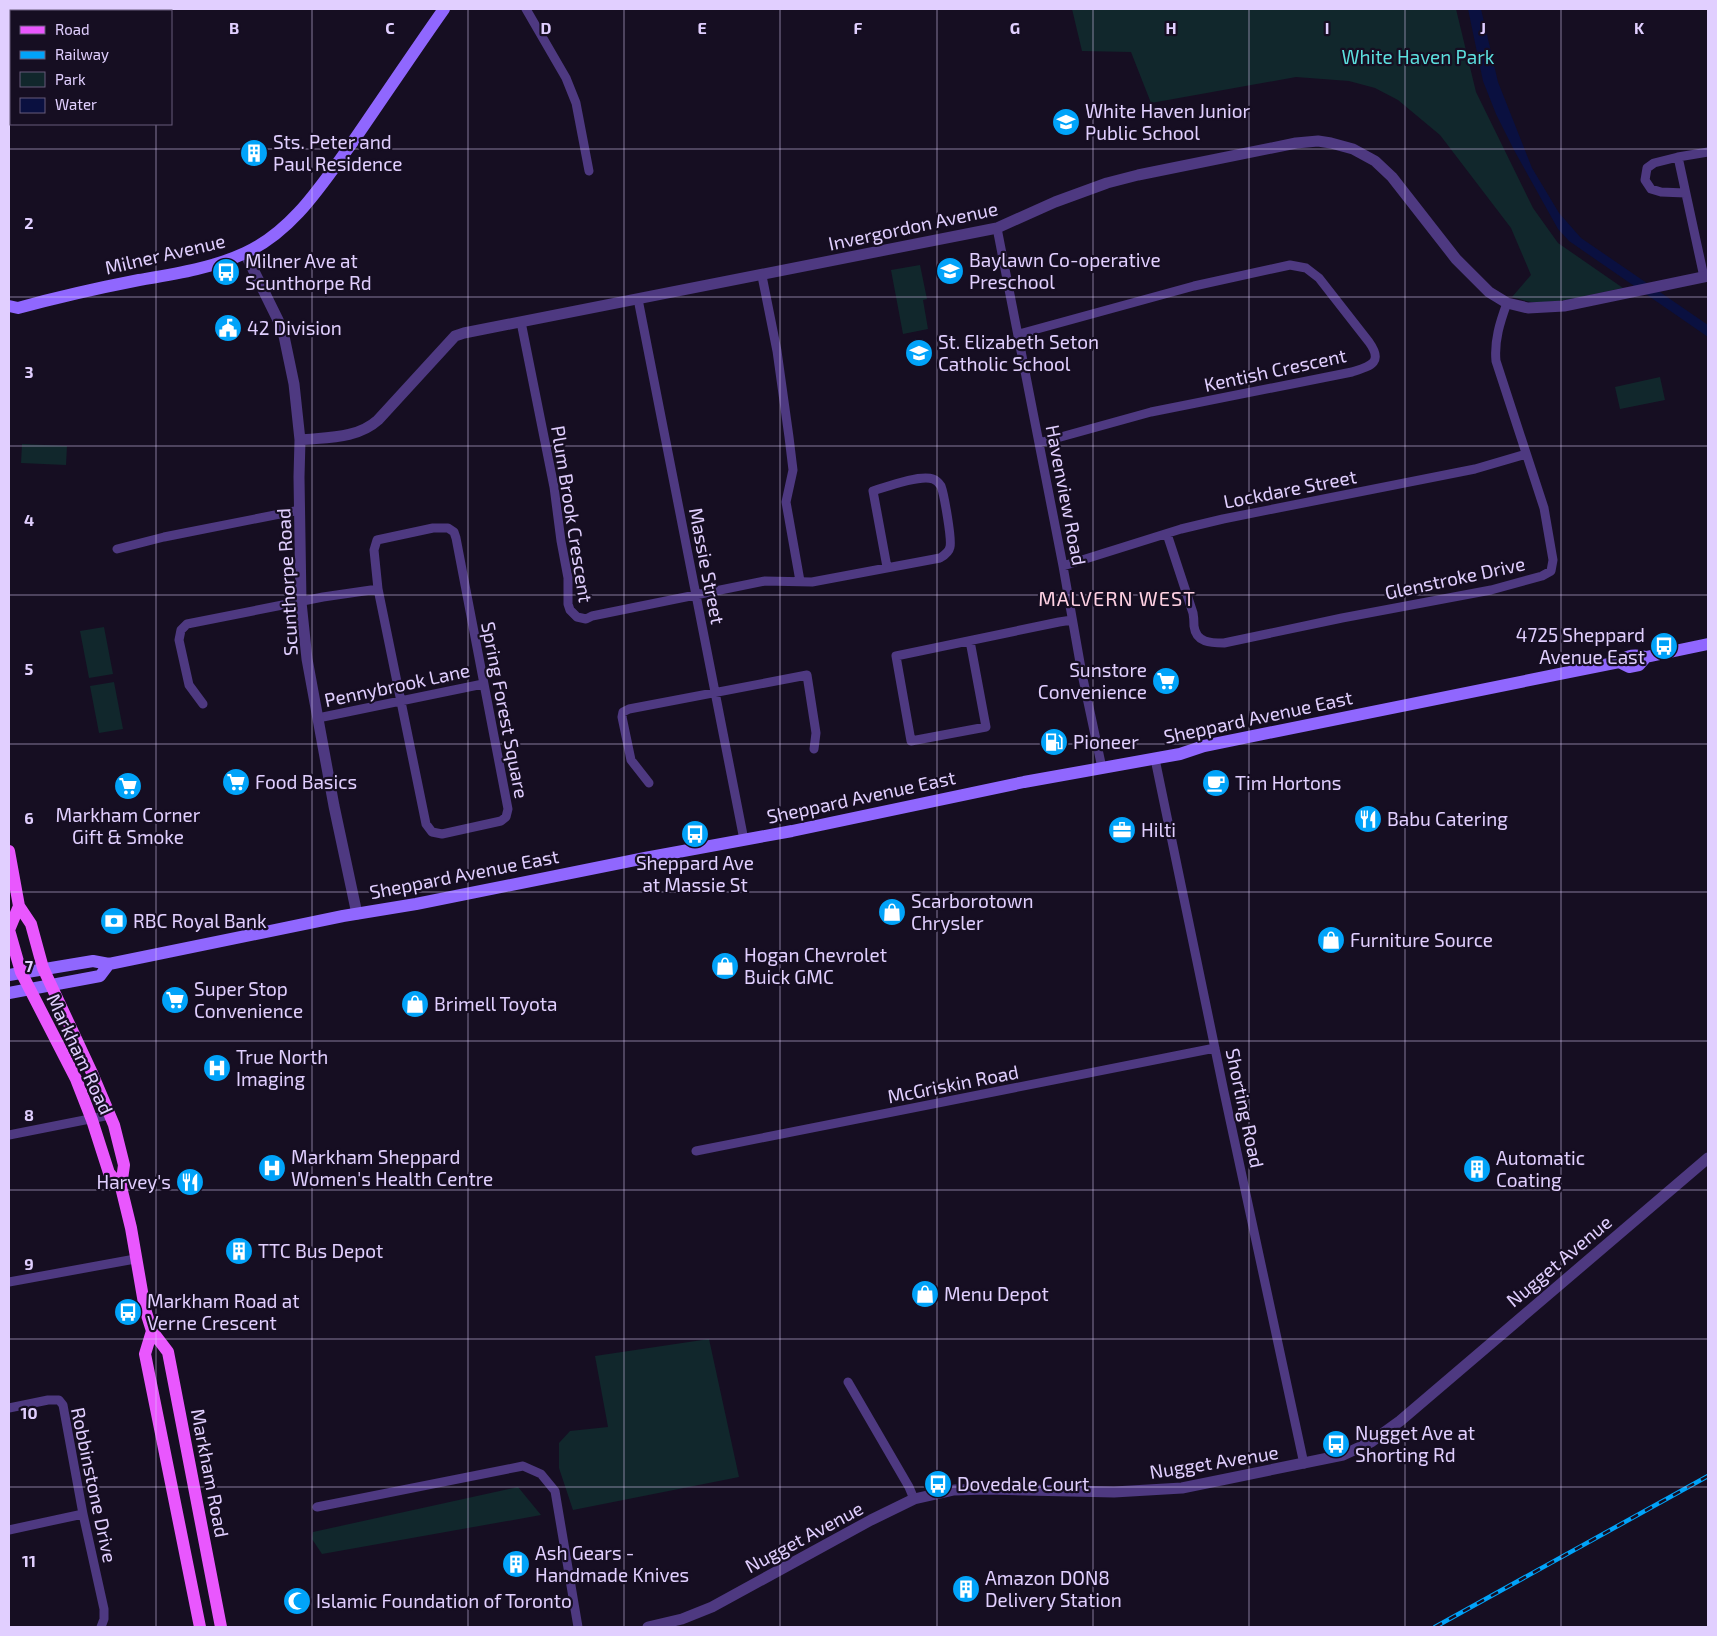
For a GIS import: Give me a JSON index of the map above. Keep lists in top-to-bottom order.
{
  "streets": {
    "main road": ["Milner Avenue", "Sheppard Avenue East", "Markham Road"],
    "street": [
      "Invergordon Avenue",
      "Kentish Crescent",
      "Lockdare Street",
      "Havenview Road",
      "Plum Brook Crescent",
      "Massie Street",
      "Glenstroke Drive",
      "Scunthorpe Road",
      "Pennybrook Lane",
      "Spring Forest Square",
      "McGriskin Road",
      "Shorting Road",
      "Nugget Avenue",
      "Robbinstone Drive"
    ]
  },
  "crossings": [
    ["Invergordon Avenue", "Havenview Road"],
    ["Invergordon Avenue", "Plum Brook Crescent"],
    ["Invergordon Avenue", "Massie Street"],
    ["Invergordon Avenue", "Glenstroke Drive"],
    ["Invergordon Avenue", "Scunthorpe Road"],
    ["Milner Avenue", "Scunthorpe Road"],
    ["Kentish Crescent", "Havenview Road"],
    ["Lockdare Street", "Havenview Road"],
    ["Lockdare Street", "Glenstroke Drive"],
    ["Havenview Road", "Sheppard Avenue East"],
    ["Plum Brook Crescent", "Massie Street"],
    ["Massie Street", "Sheppard Avenue East"],
    ["Scunthorpe Road", "Pennybrook Lane"],
    ["Scunthorpe Road", "Sheppard Avenue East"],
    ["Pennybrook Lane", "Spring Forest Square"],
    ["Sheppard Avenue East", "Markham Road"],
    ["Sheppard Avenue East", "Shorting Road"],
    ["McGriskin Road", "Shorting Road"],
    ["Shorting Road", "Nugget Avenue"]
  ],
  "districts": ["MALVERN WEST"],
  "parks": ["White Haven Park"],
  "places": {
    "school or university": ["White Haven Junior Public School", "Baylawn Co-operative Preschool", "St. Elizabeth Seton Catholic School"],
    "building": [
      "Sts. Peter and Paul Residence",
      "Automatic Coating",
      "TTC Bus Depot",
      "Ash Gears - Handmade Knives",
      "Amazon DON8 Delivery Station"
    ],
    "bus stop": [
      "Milner Ave at Scunthorpe Rd",
      "4725 Sheppard Avenue East",
      "Sheppard Ave at Massie St",
      "Markham Road at Verne Crescent",
      "Nugget Ave at Shorting Rd",
      "Dovedale Court"
    ],
    "public building": ["42 Division"],
    "supermarket": [
      "Sunstore Convenience",
      "Food Basics",
      "Markham Corner Gift & Smoke",
      "Super Stop Convenience"
    ],
    "fuel station": ["Pioneer"],
    "cafe": ["Tim Hortons"],
    "restaurant": ["Babu Catering", "Harvey's"],
    "office": ["Hilti"],
    "shop": [
      "Scarborotown Chrysler",
      "Furniture Source",
      "Hogan Chevrolet Buick GMC",
      "Brimell Toyota",
      "Menu Depot"
    ],
    "bank": ["RBC Royal Bank"],
    "hospital": ["True North Imaging", "Markham Sheppard Women's Health Centre"],
    "mosque": ["Islamic Foundation of Toronto"]
  },
  "legend": [
    "Road",
    "Railway",
    "Park",
    "Water"
  ],
  "grid": {
    "columns": [
      "B",
      "C",
      "D",
      "E",
      "F",
      "G",
      "H",
      "I",
      "J",
      "K"
    ],
    "rows": [
      "2",
      "3",
      "4",
      "5",
      "6",
      "7",
      "8",
      "9",
      "10",
      "11"
    ]
  }
}
